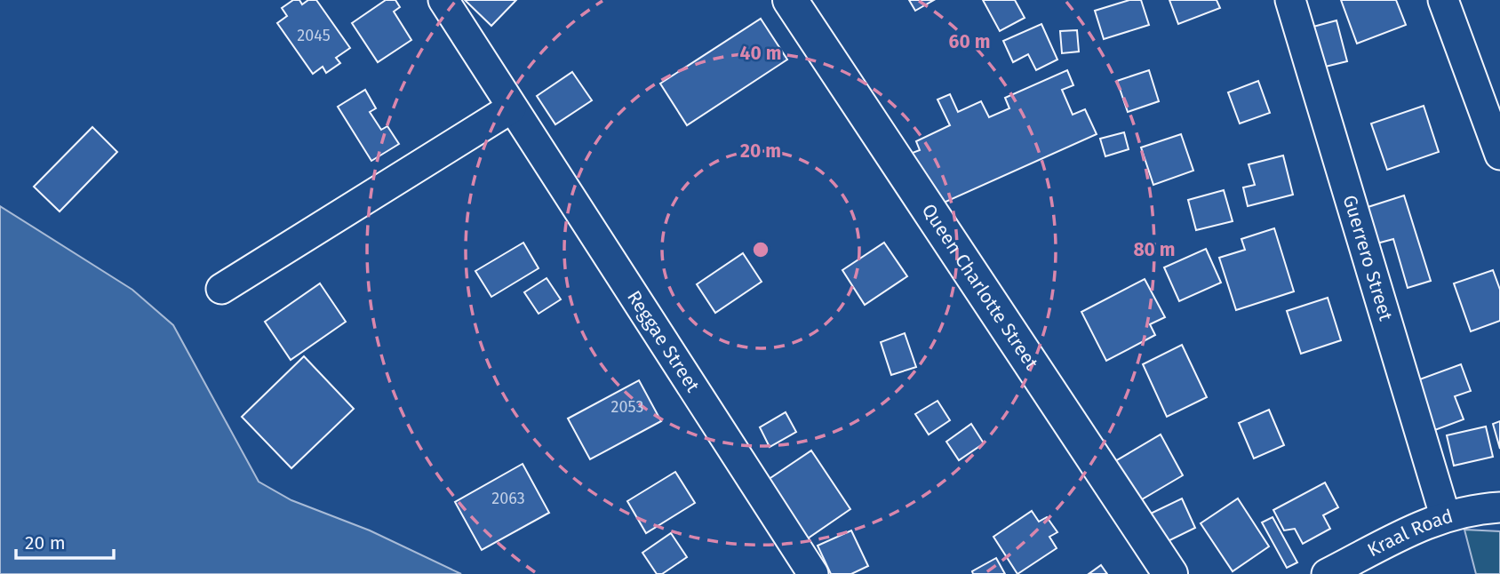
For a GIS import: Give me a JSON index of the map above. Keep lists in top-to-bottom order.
{
  "streets": {
    "main road": ["Queen Charlotte Street"],
    "street": ["Guerrero Street", "Reggae Street", "Kraal Road"]
  },
  "crossings": [
    ["Guerrero Street", "Kraal Road"]
  ],
  "house_numbers": ["2045", "2053", "2063"],
  "scale_bar": "20 m",
  "rings": [
    "60 m",
    "40 m",
    "20 m",
    "80 m"
  ]
}
